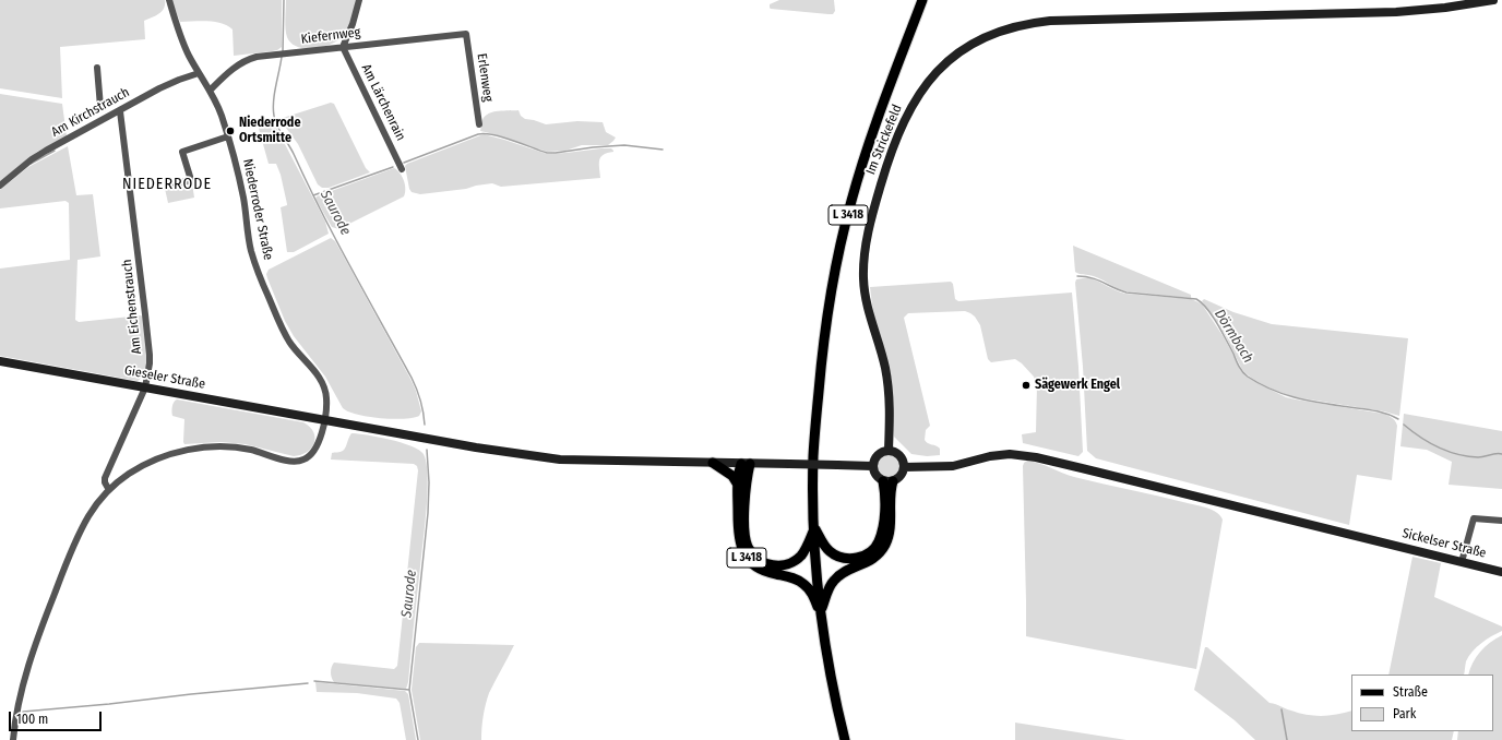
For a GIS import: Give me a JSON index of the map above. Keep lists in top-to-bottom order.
{
  "streets": {
    "main road": [
      "Im Strickefeld",
      "L 3418",
      "Gieseler Straße",
      "Sickelser Straße"
    ],
    "street": [
      "Kiefernweg",
      "Erlenweg",
      "Am Lärchenrain",
      "Am Kirchstrauch",
      "Niederroder Straße",
      "Am Eichenstrauch"
    ]
  },
  "crossings": [
    ["Kiefernweg", "Erlenweg"],
    ["Kiefernweg", "Am Lärchenrain"],
    ["Kiefernweg", "Niederroder Straße"],
    ["Am Kirchstrauch", "Niederroder Straße"],
    ["Am Kirchstrauch", "Am Eichenstrauch"],
    ["Im Strickefeld", "L 3418"],
    ["Im Strickefeld", "Gieseler Straße"],
    ["Im Strickefeld", "Sickelser Straße"],
    ["Niederroder Straße", "Am Eichenstrauch"],
    ["Niederroder Straße", "Gieseler Straße"],
    ["L 3418", "Gieseler Straße"],
    ["L 3418", "Sickelser Straße"],
    ["Am Eichenstrauch", "Gieseler Straße"],
    ["Gieseler Straße", "Sickelser Straße"]
  ],
  "districts": ["NIEDERRODE"],
  "water": ["Saurode", "Dörmbach"],
  "places": ["Niederrode Ortsmitte", "Sägewerk Engel"],
  "legend": ["Straße", "Park"],
  "scale_bar": "100 m"
}
